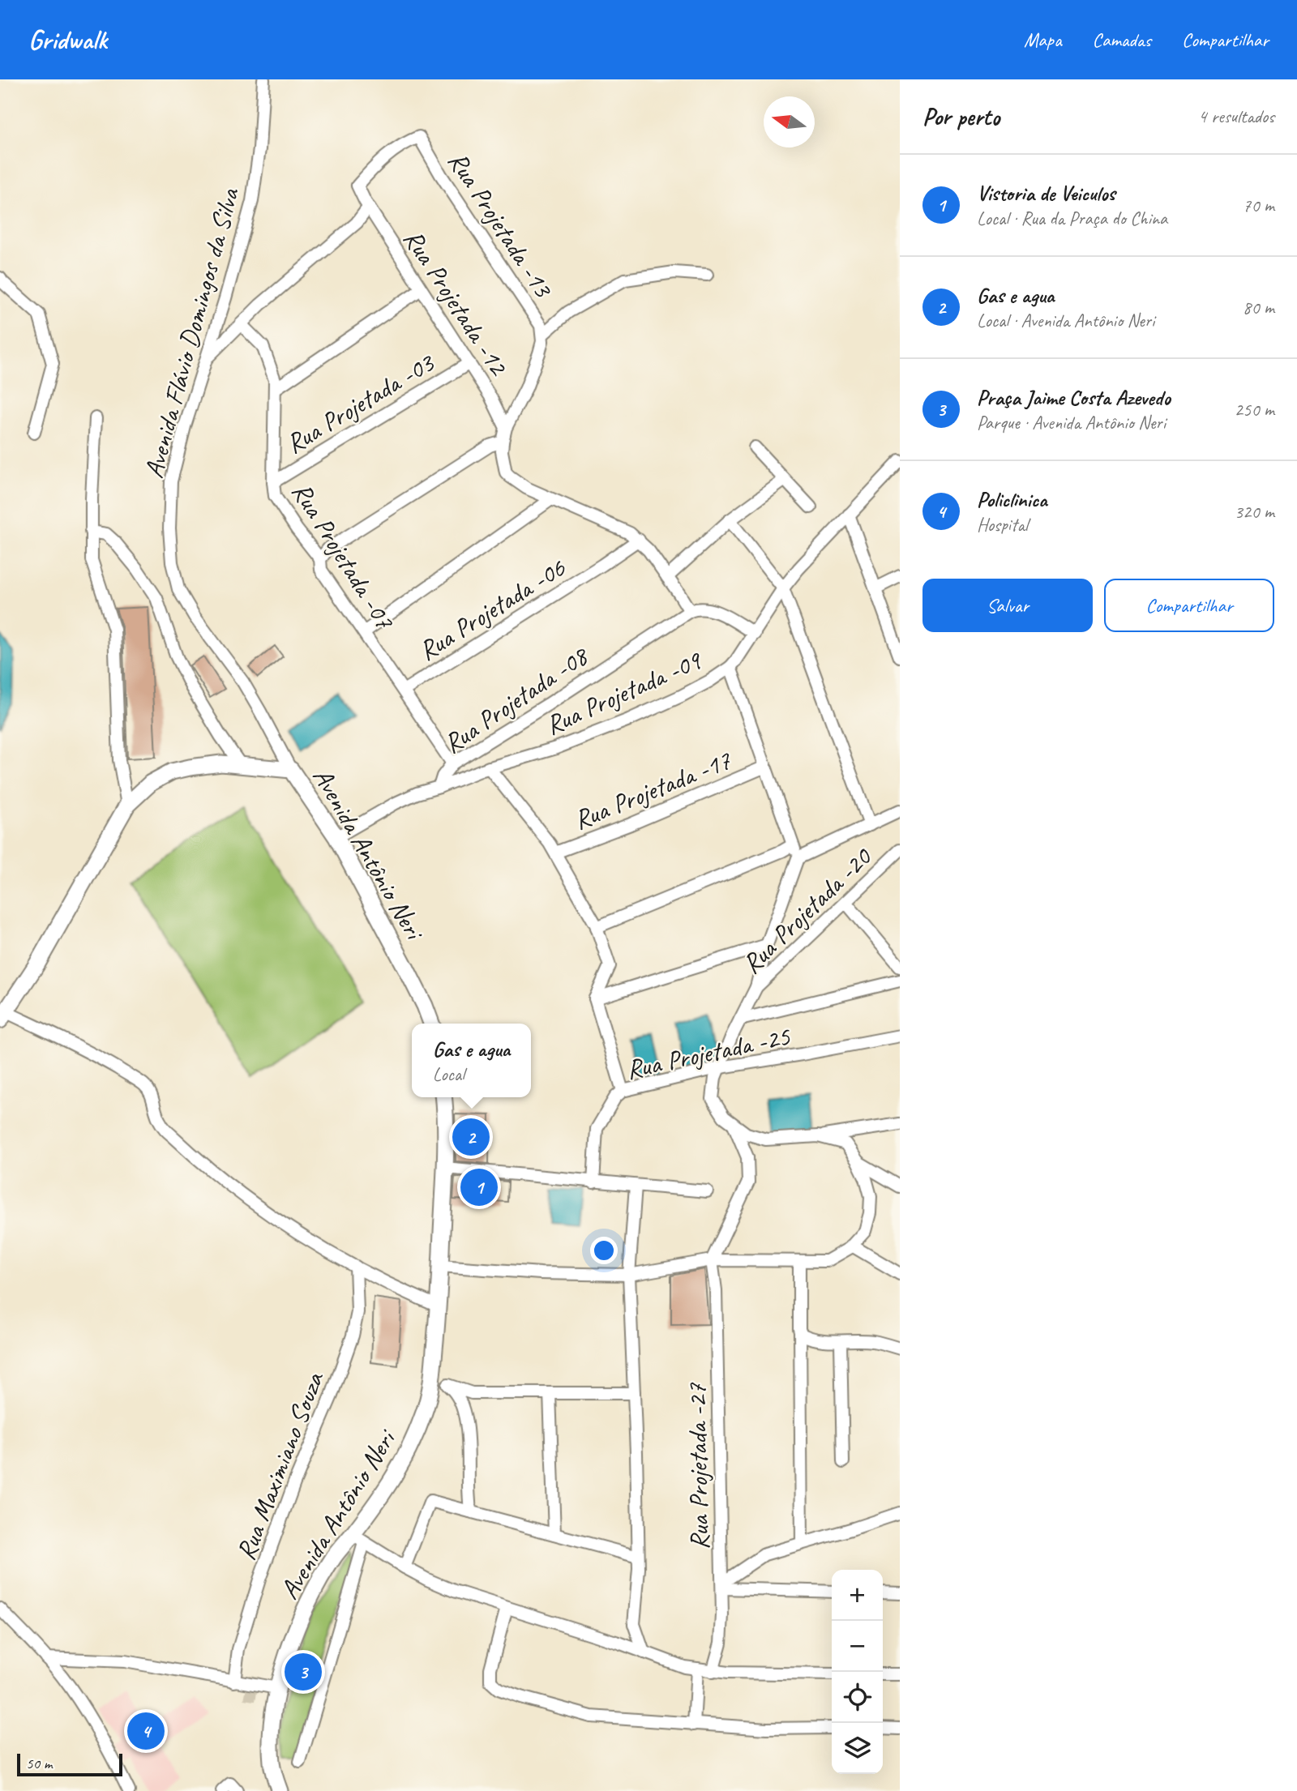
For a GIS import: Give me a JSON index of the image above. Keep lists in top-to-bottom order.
{
  "streets": {
    "street": [
      "Rua Projetada -13",
      "Rua Projetada -12",
      "Avenida Flávio Domingos da Silva",
      "Rua Projetada -03",
      "Rua Projetada -07",
      "Rua Projetada -06",
      "Rua Projetada -09",
      "Rua Projetada -08",
      "Rua Projetada -17",
      "Avenida Antônio Neri",
      "Rua Projetada -20",
      "Rua Projetada -25",
      "Rua Maximiano Souza",
      "Rua Projetada -27"
    ]
  },
  "crossings": [
    ["Rua Projetada -13", "Rua Projetada -12"],
    ["Rua Projetada -12", "Rua Projetada -03"],
    ["Avenida Flávio Domingos da Silva", "Avenida Antônio Neri"],
    ["Rua Projetada -03", "Rua Projetada -07"],
    ["Rua Projetada -07", "Rua Projetada -06"],
    ["Rua Projetada -07", "Rua Projetada -08"],
    ["Rua Projetada -09", "Rua Projetada -08"],
    ["Rua Projetada -08", "Avenida Antônio Neri"],
    ["Rua Projetada -20", "Rua Projetada -25"]
  ],
  "scale_bar": "50 m",
  "north": "left",
  "page": {
    "header": "Gridwalk",
    "nav": ["Mapa", "Camadas", "Compartilhar"],
    "heading": ["Por perto", "4 resultados"],
    "list": [
      {
        "mark": "1",
        "name": "Vistoria de Veiculos",
        "note": "Local · Rua da Praça do China",
        "value": "70 m"
      },
      {
        "mark": "2",
        "name": "Gas e agua",
        "note": "Local · Avenida Antônio Neri",
        "value": "80 m"
      },
      {
        "mark": "3",
        "name": "Praça Jaime Costa Azevedo",
        "note": "Parque · Avenida Antônio Neri",
        "value": "250 m"
      },
      {
        "mark": "4",
        "name": "Policlinica",
        "note": "Hospital",
        "value": "320 m"
      }
    ],
    "buttons": ["Salvar", "Compartilhar"],
    "popup": ["Gas e agua", "Local"],
    "pins": [
      "2",
      "1",
      "3",
      "4"
    ],
    "map_buttons": ["+", "−"],
    "scale": "50 m"
  }
}
